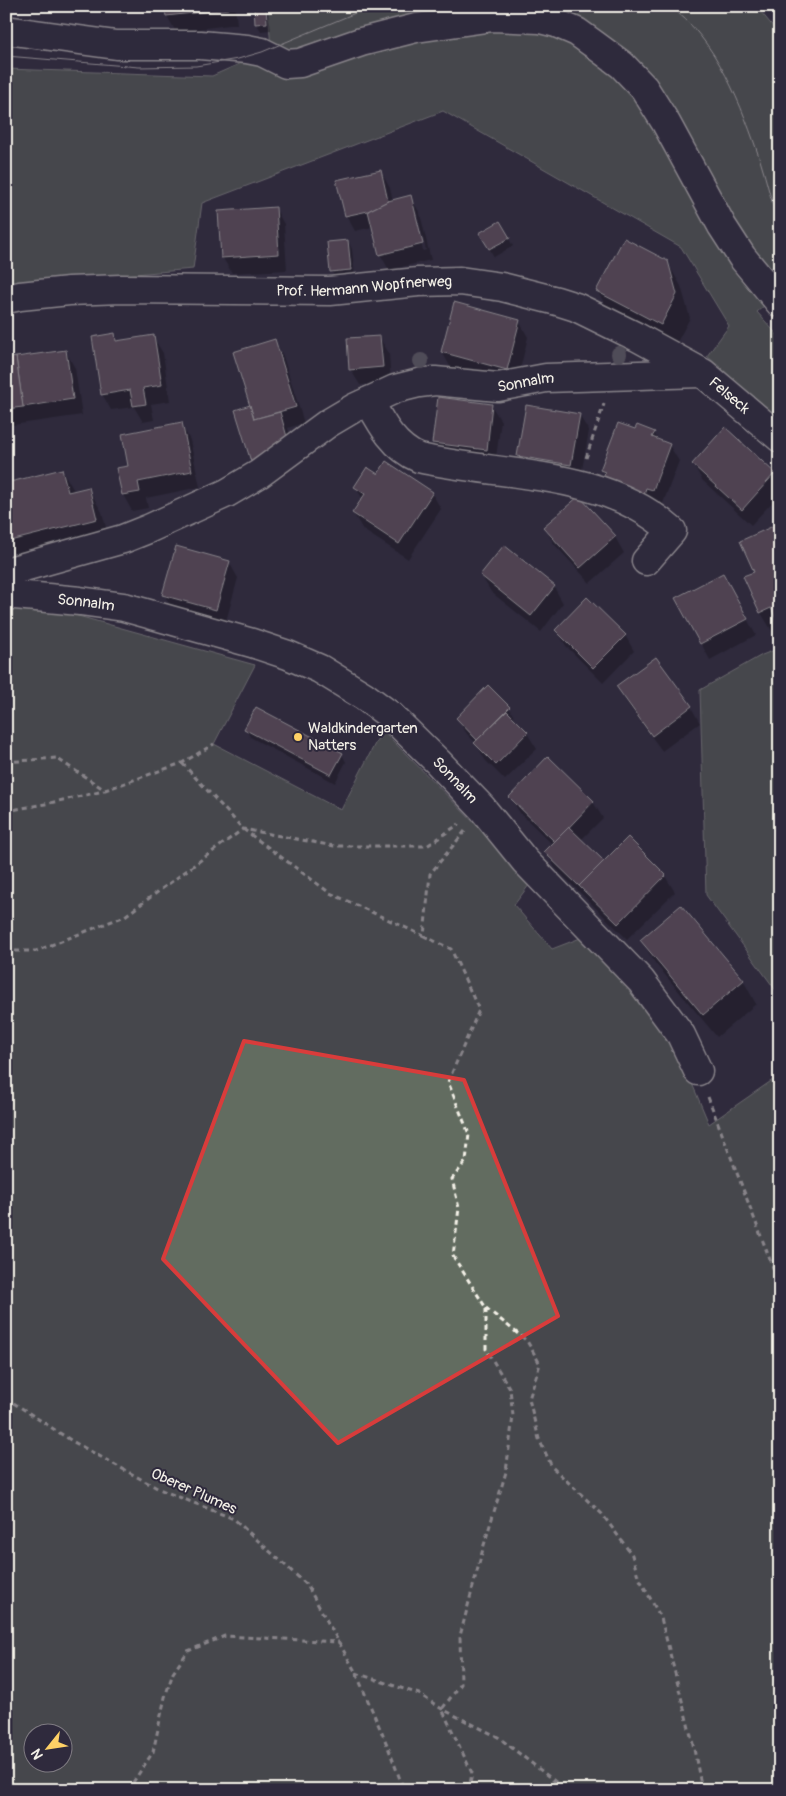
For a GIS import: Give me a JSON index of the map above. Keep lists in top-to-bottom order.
{
  "streets": {
    "street": ["Prof. Hermann Wopfnerweg", "Sonnalm", "Felseck"],
    "path": ["Oberer Plumes"]
  },
  "crossings": [
    ["Prof. Hermann Wopfnerweg", "Sonnalm"],
    ["Prof. Hermann Wopfnerweg", "Felseck"],
    ["Sonnalm", "Felseck"]
  ],
  "places": ["Waldkindergarten Natters"],
  "north": "bottom left"
}
